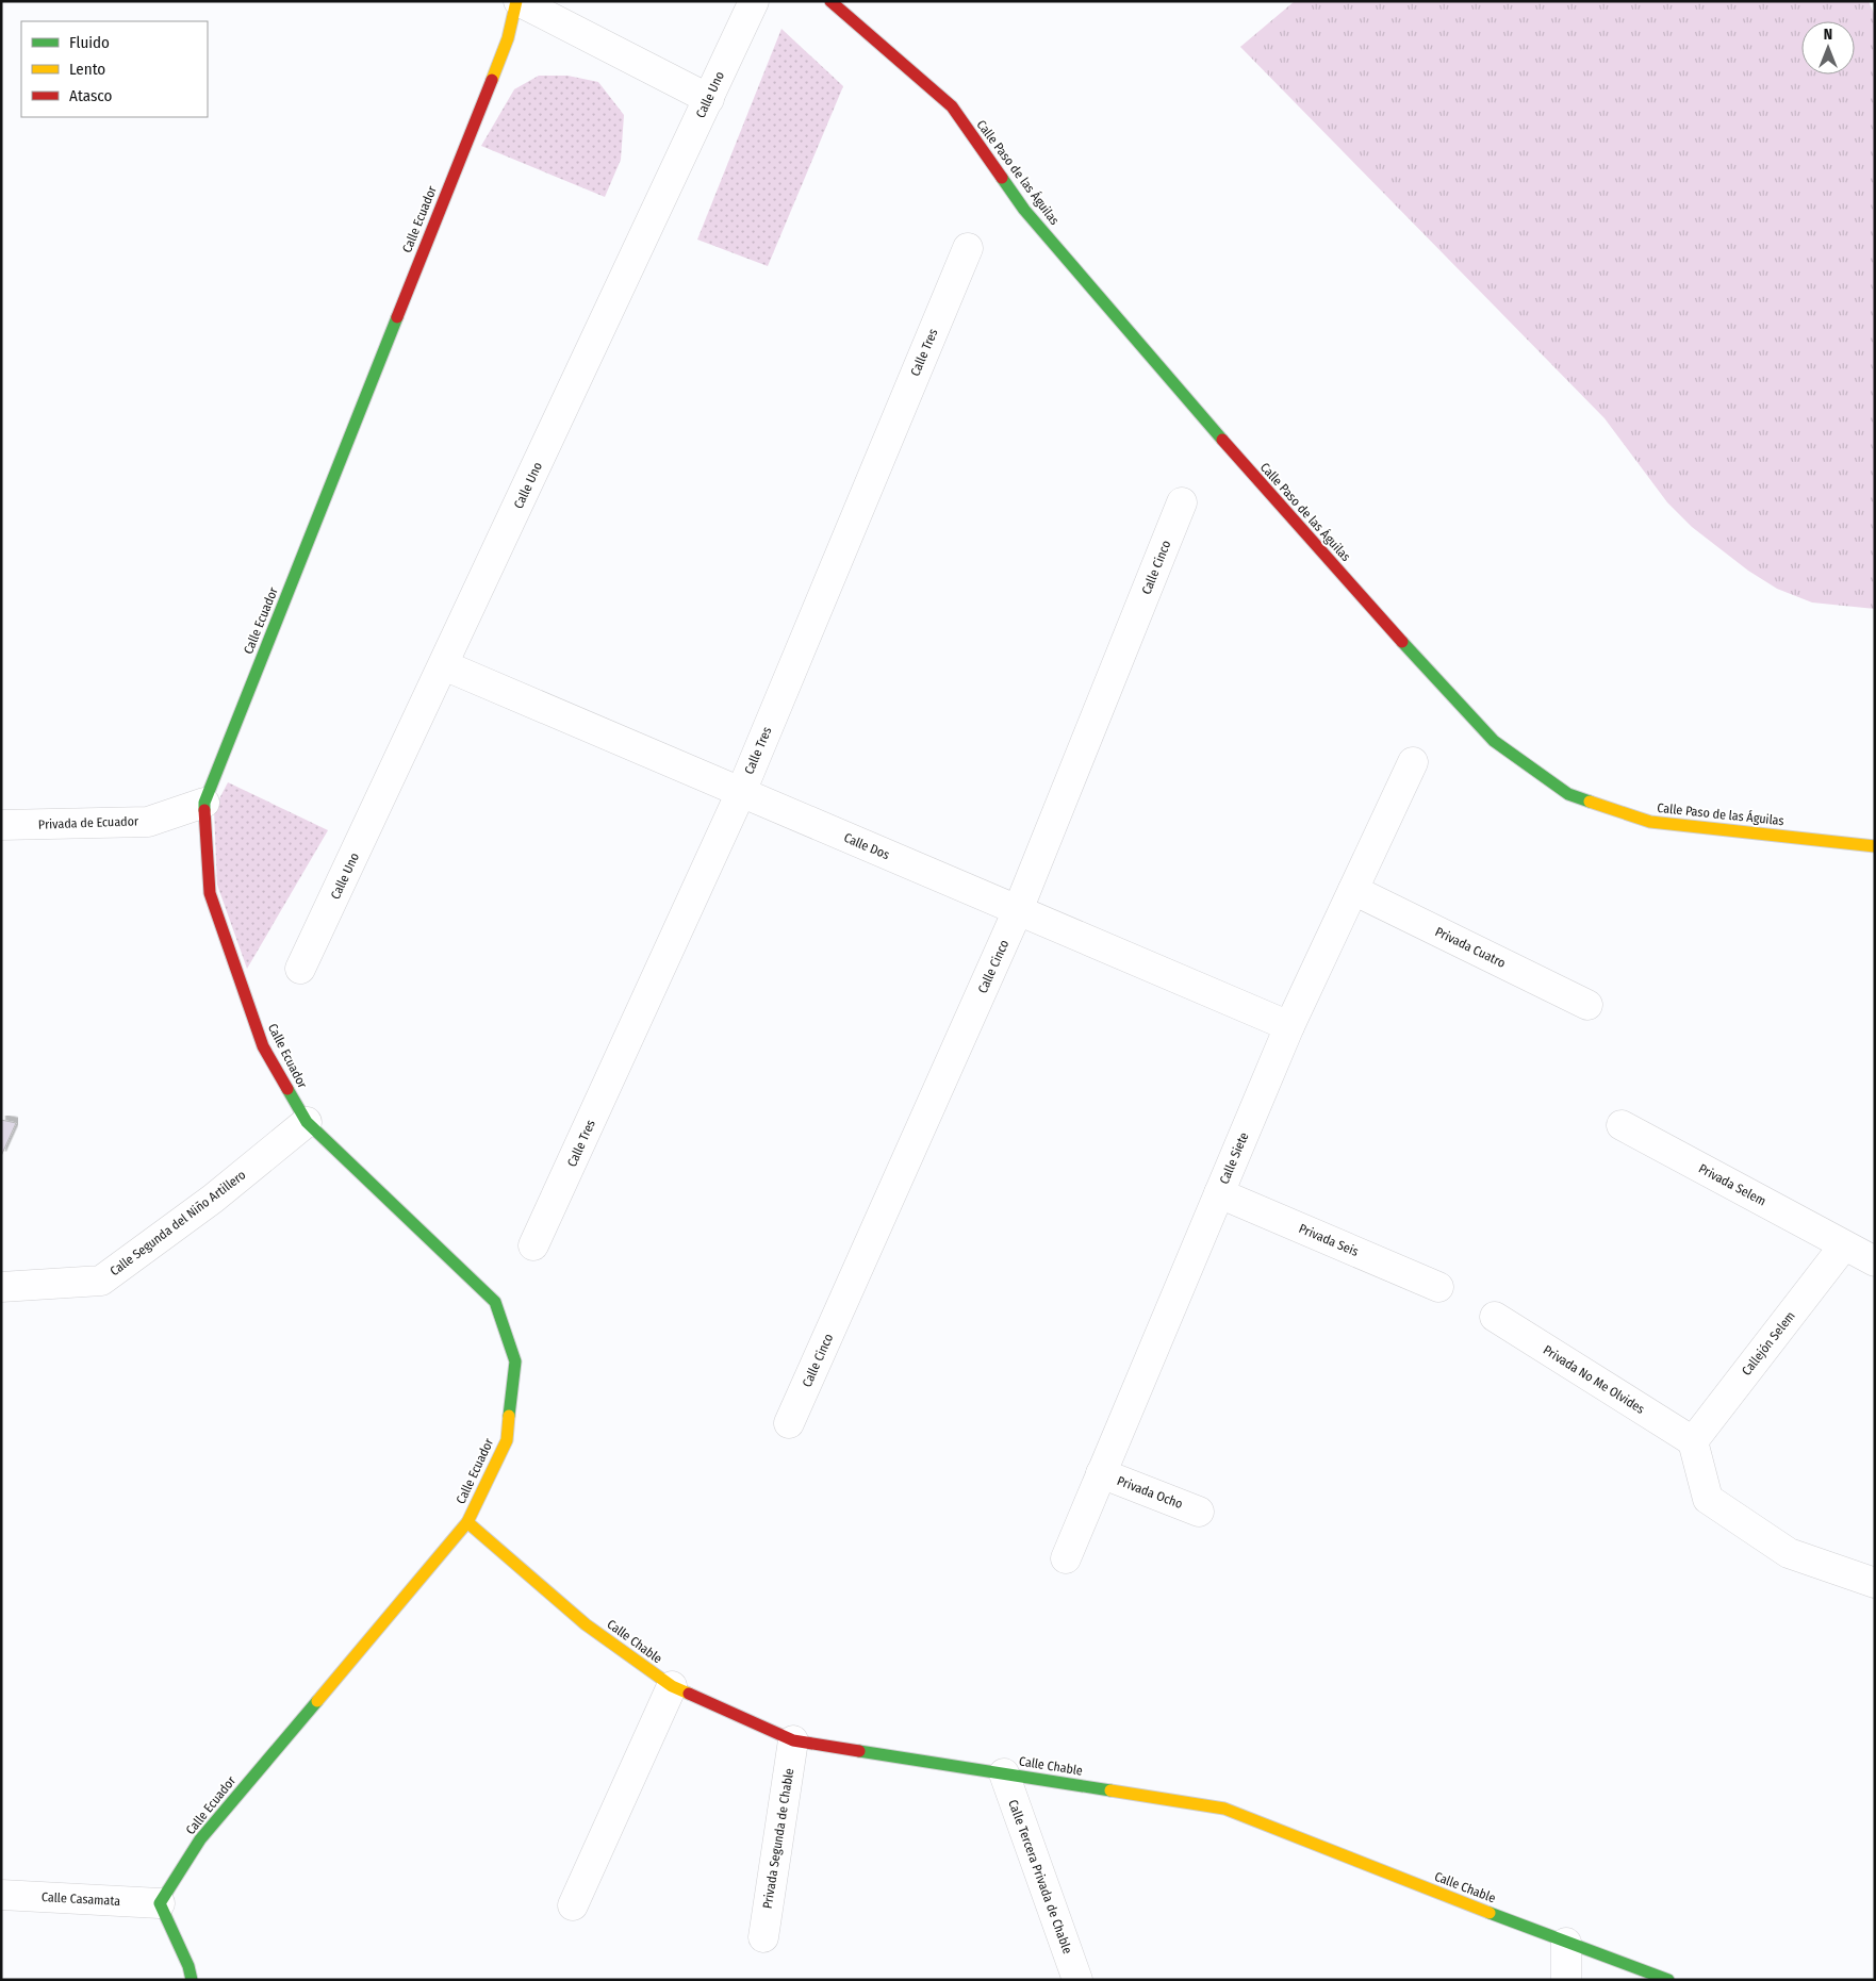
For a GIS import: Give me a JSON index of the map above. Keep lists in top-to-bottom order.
{
  "streets": {
    "street": [
      "Calle Uno",
      "Calle Paso de las Águilas",
      "Calle Ecuador",
      "Calle Tres",
      "Calle Cinco",
      "Privada de Ecuador",
      "Calle Dos",
      "Privada Cuatro",
      "Calle Siete",
      "Privada Selem",
      "Calle Segunda del Niño Artillero",
      "Privada Seis",
      "Callejón Selem",
      "Privada No Me Olvides",
      "Privada Ocho",
      "Calle Chable",
      "Privada Segunda de Chable",
      "Calle Tercera Privada de Chable",
      "Calle Casamata"
    ]
  },
  "crossings": [
    ["Calle Uno", "Calle Dos"],
    ["Calle Ecuador", "Privada de Ecuador"],
    ["Calle Ecuador", "Calle Segunda del Niño Artillero"],
    ["Calle Ecuador", "Calle Chable"],
    ["Calle Ecuador", "Calle Casamata"],
    ["Calle Tres", "Calle Dos"],
    ["Calle Cinco", "Calle Dos"],
    ["Calle Dos", "Calle Siete"],
    ["Privada Cuatro", "Calle Siete"],
    ["Calle Siete", "Privada Seis"],
    ["Calle Siete", "Privada Ocho"],
    ["Privada Selem", "Callejón Selem"],
    ["Callejón Selem", "Privada No Me Olvides"],
    ["Calle Chable", "Privada Segunda de Chable"],
    ["Calle Chable", "Calle Tercera Privada de Chable"]
  ],
  "legend": ["Fluido", "Lento", "Atasco"],
  "north": "top"
}
